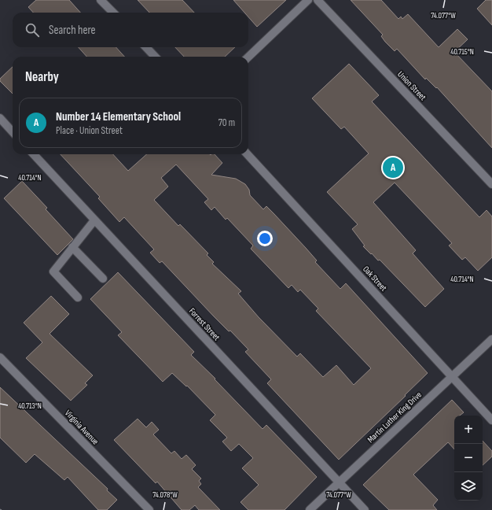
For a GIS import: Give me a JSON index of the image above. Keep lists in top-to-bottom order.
{
  "streets": {
    "street": [
      "Union Street",
      "Oak Street",
      "Forrest Street",
      "Martin Luther King Drive",
      "Virginia Avenue"
    ]
  },
  "crossings": [
    ["Oak Street", "Martin Luther King Drive"],
    ["Forrest Street", "Martin Luther King Drive"]
  ],
  "page": {
    "search": "Search here",
    "heading": "Nearby",
    "list": [
      {
        "mark": "A",
        "name": "Number 14 Elementary School",
        "note": "Place · Union Street",
        "value": "70 m"
      }
    ],
    "pins": "A",
    "map_buttons": ["+", "−"]
  },
  "coordinates": [
    "74.077°W",
    "40.715°N",
    "40.714°N",
    "40.713°N",
    "74.078°W"
  ]
}
